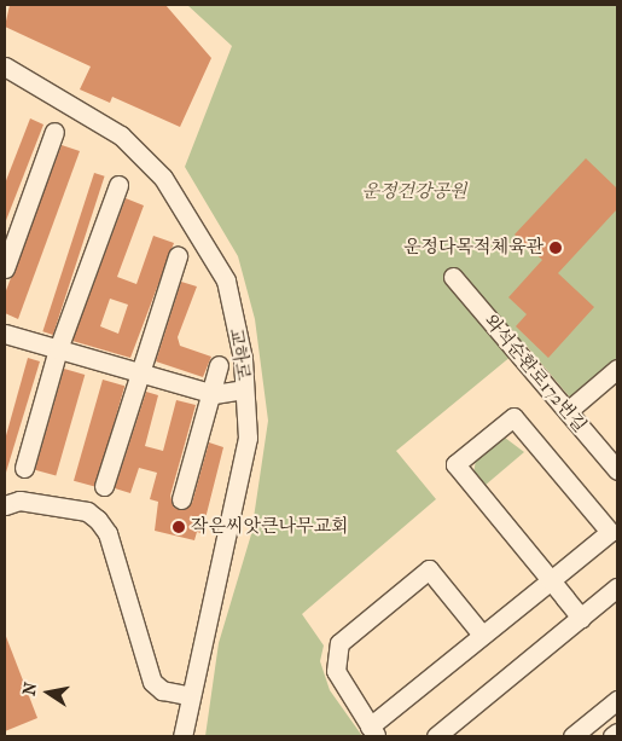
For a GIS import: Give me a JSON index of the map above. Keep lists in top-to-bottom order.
{
  "streets": {
    "street": ["교하로", "와석순환로172번길"]
  },
  "parks": ["운정건강공원"],
  "places": ["운정다목적체육관", "작은씨앗큰나무교회"],
  "north": "left"
}
